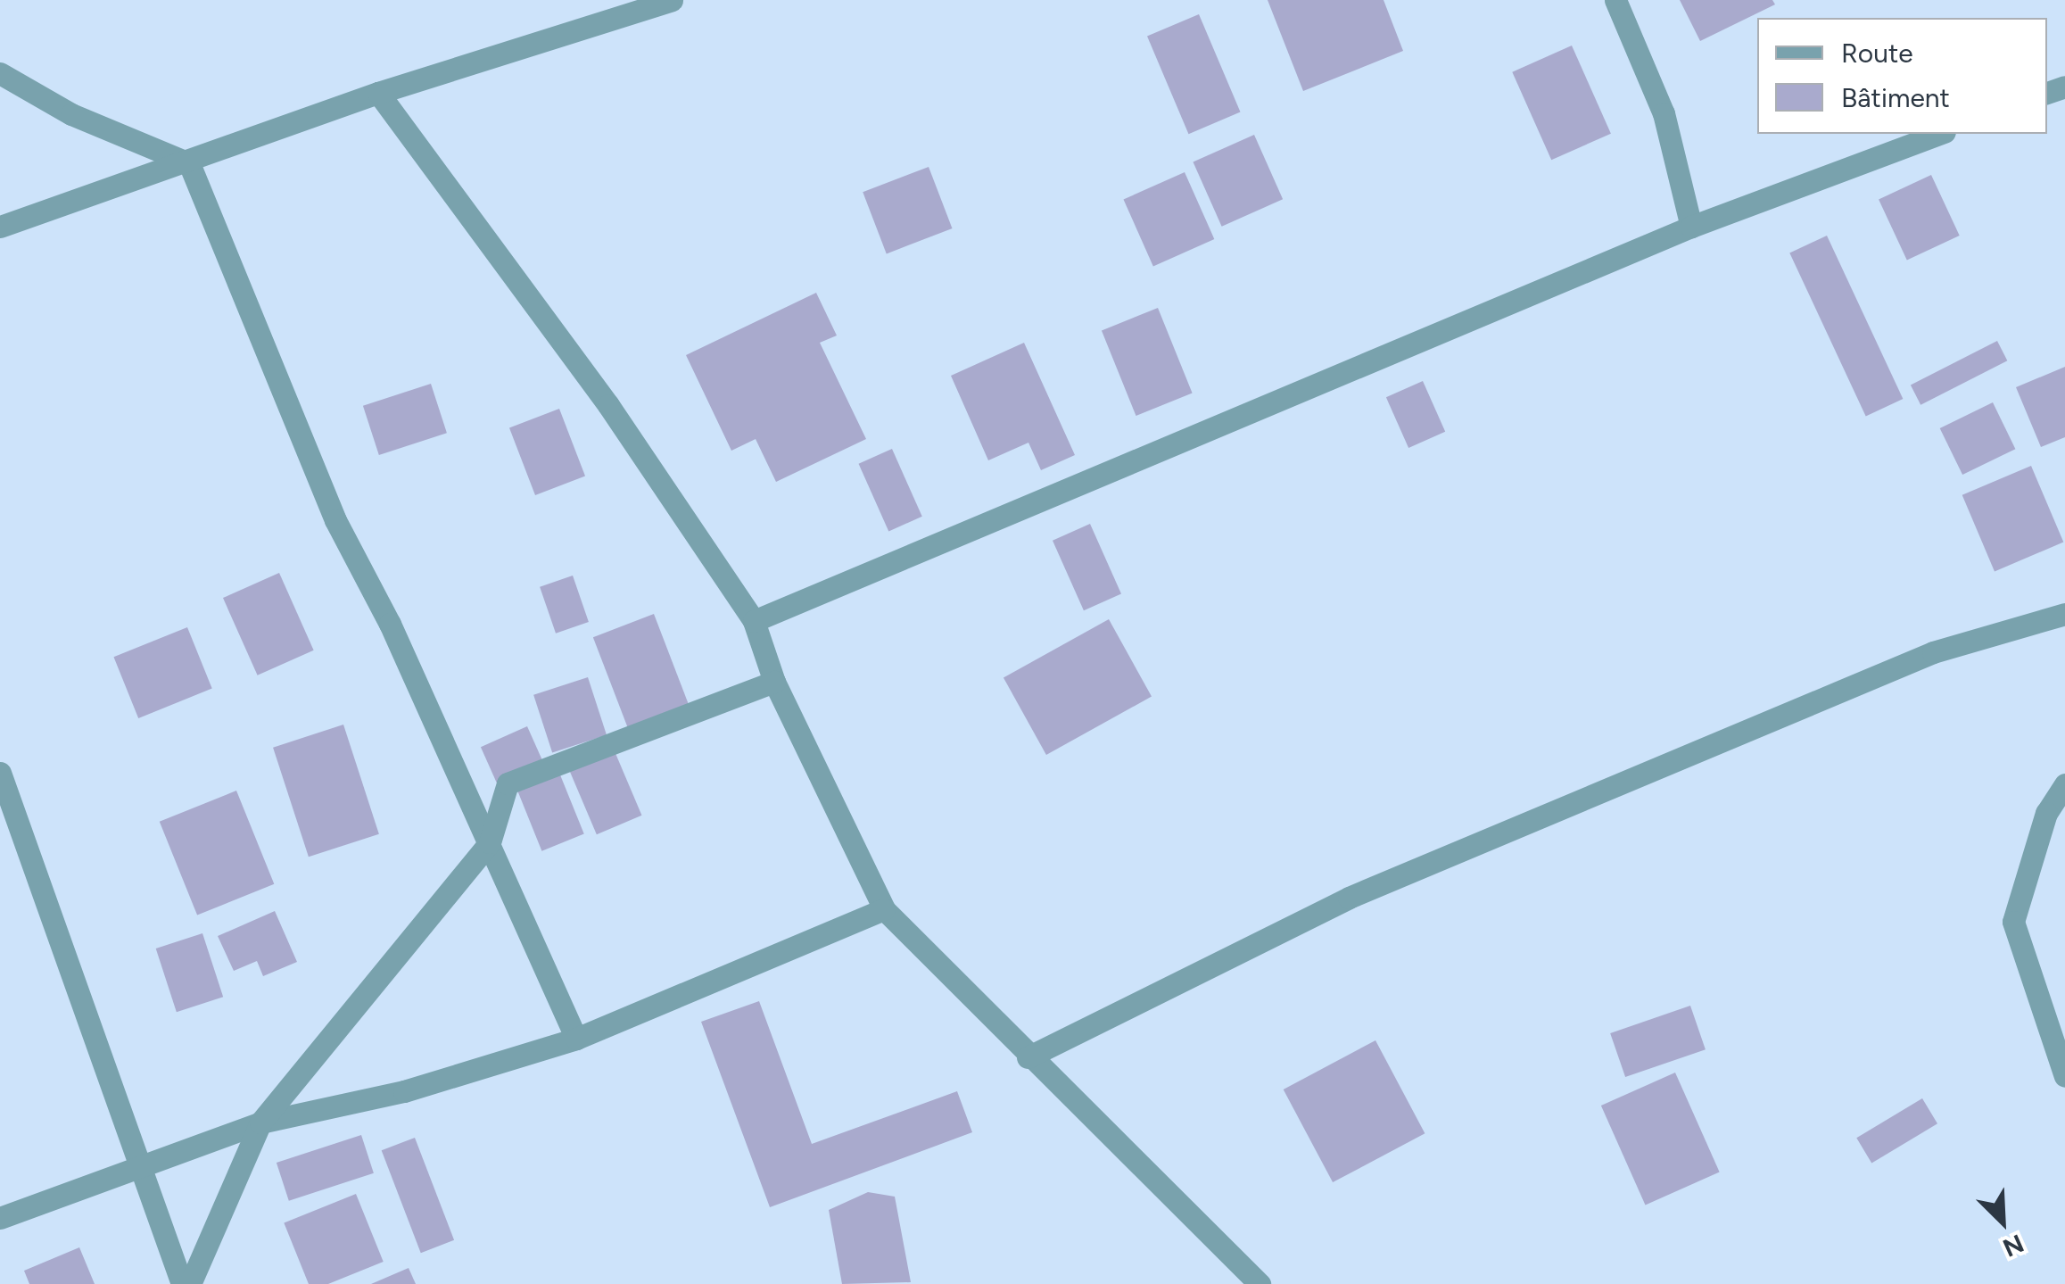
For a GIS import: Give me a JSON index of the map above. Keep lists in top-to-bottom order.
{
  "legend": ["Route", "Bâtiment"],
  "north": "bottom right"
}
